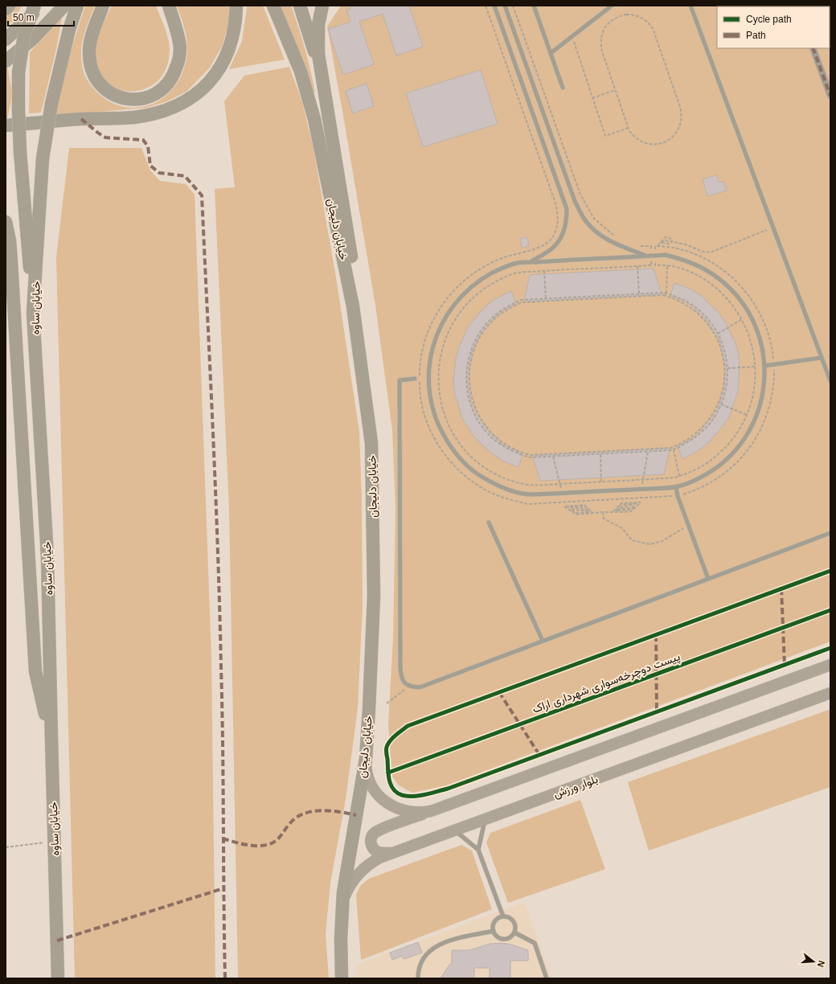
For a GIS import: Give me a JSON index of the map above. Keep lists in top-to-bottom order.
{
  "streets": {
    "main road": ["خیابان دلیجان", "خیابان ساوه", "بلوار ورزش"],
    "cycle path": ["پیست دوچرخه‌سواری شهرداری اراک"]
  },
  "crossings": [
    ["خیابان دلیجان", "بلوار ورزش"]
  ],
  "legend": ["Cycle path", "Path"],
  "scale_bar": "50 m",
  "north": "right"
}
